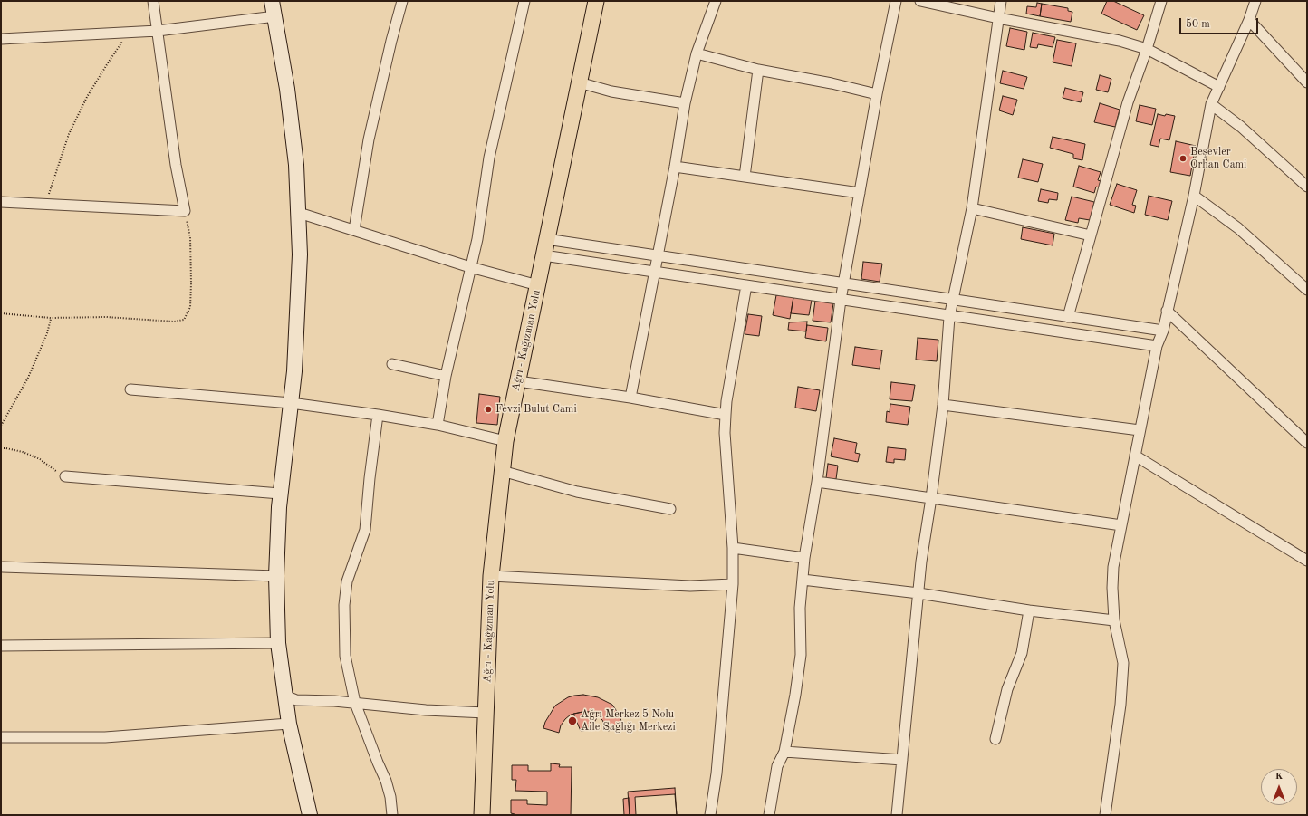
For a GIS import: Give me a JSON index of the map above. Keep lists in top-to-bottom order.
{
  "streets": {
    "main road": ["Ağrı - Kağızman Yolu"]
  },
  "places": ["Beşevler Orhan Cami", "Fevzi Bulut Cami", "Ağrı Merkez 5 Nolu Aile Sağlığı Merkezi"],
  "scale_bar": "50 m",
  "north": "top"
}
